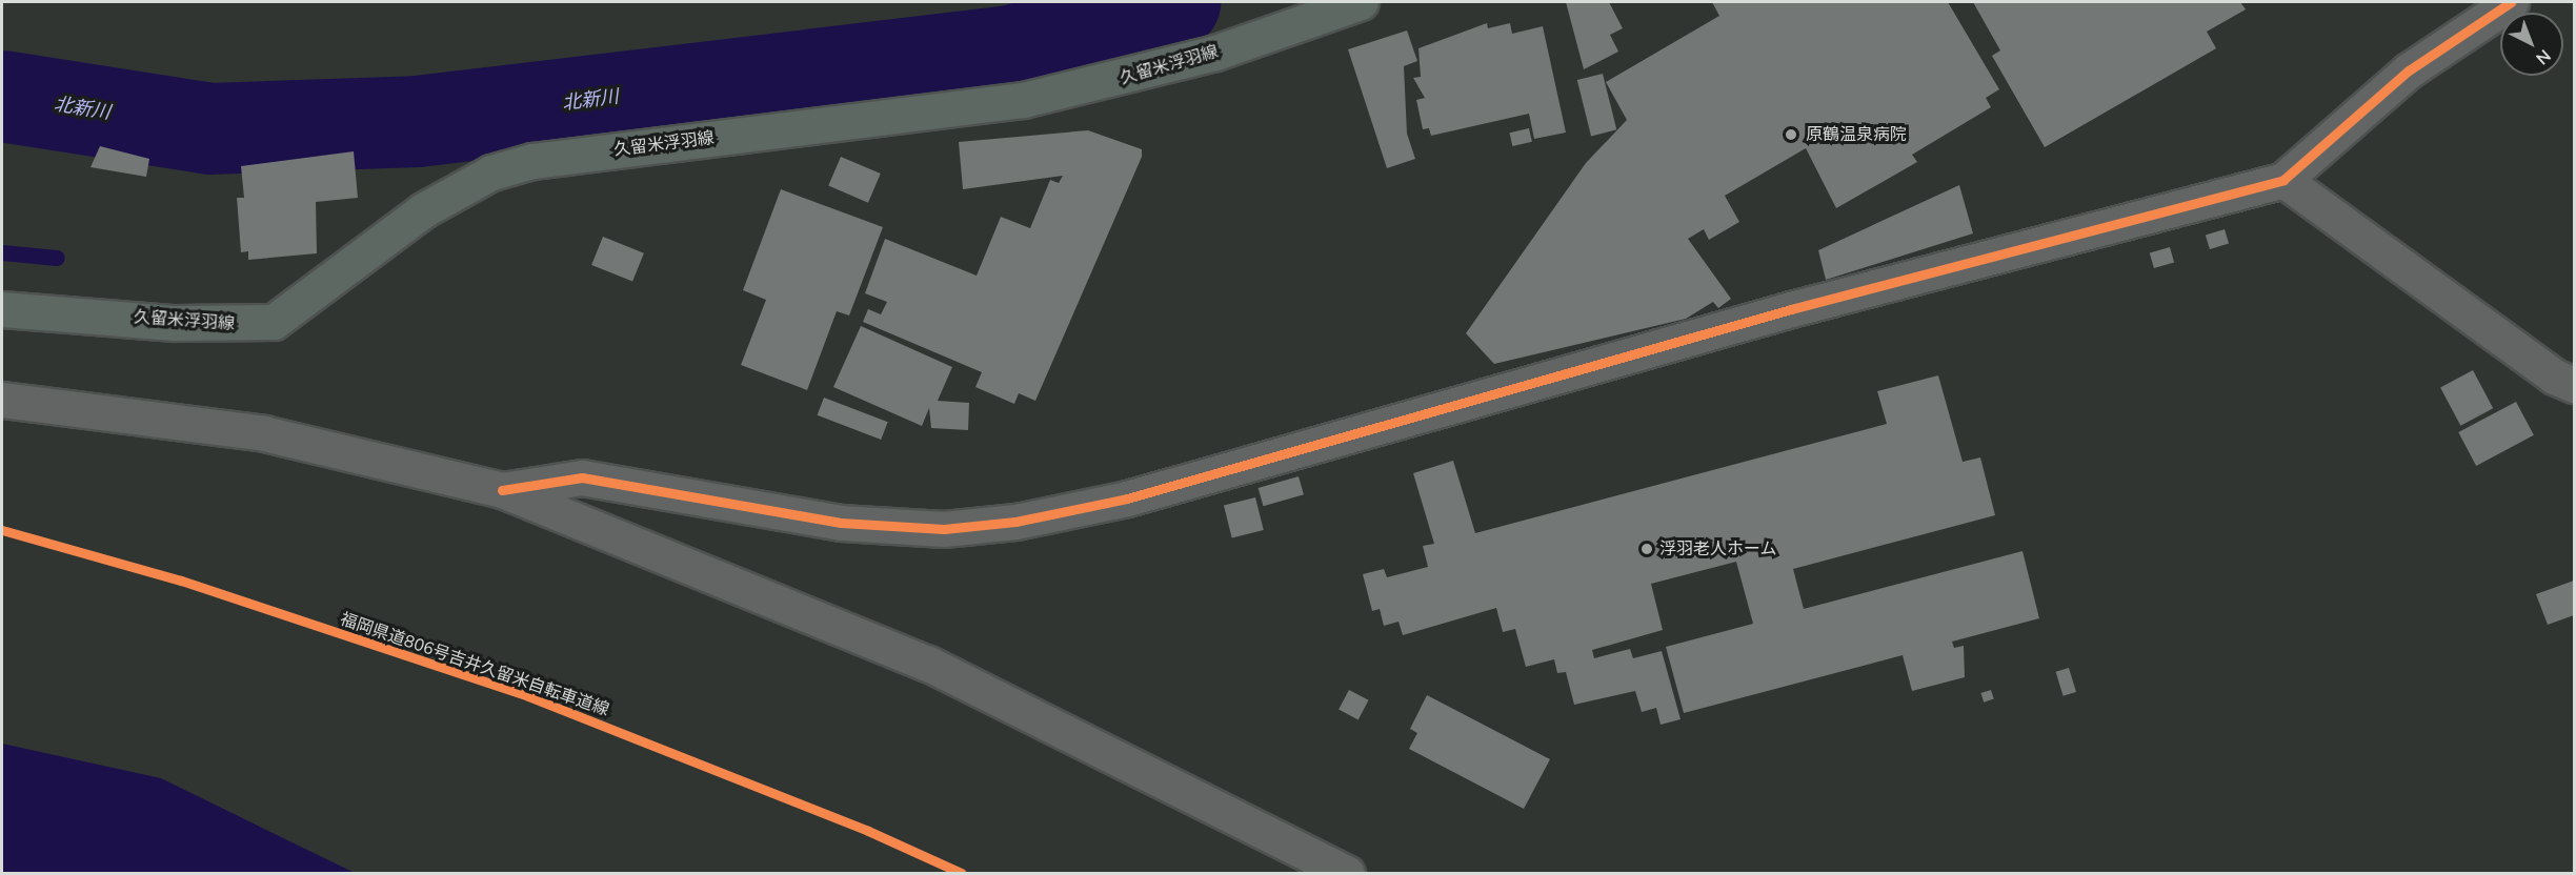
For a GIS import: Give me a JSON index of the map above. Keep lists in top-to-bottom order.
{
  "streets": {
    "main road": ["久留米浮羽線"],
    "cycle path": ["福岡県道806号吉井久留米自転車道線"]
  },
  "water": ["北新川"],
  "places": ["原鶴温泉病院", "浮羽老人ホーム"],
  "north": "bottom right"
}
